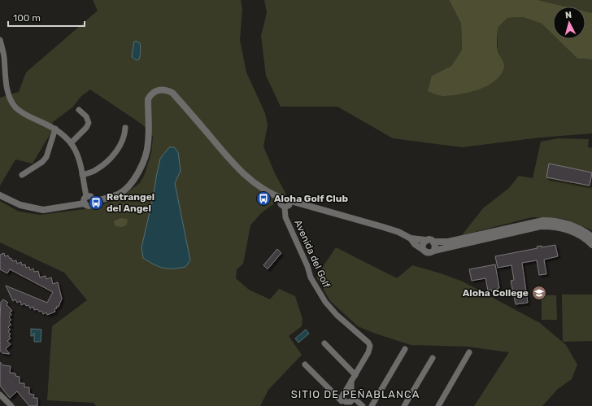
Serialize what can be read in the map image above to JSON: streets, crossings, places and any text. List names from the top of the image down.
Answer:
{
  "streets": {
    "street": ["Avenida del Golf"]
  },
  "districts": ["SITIO DE PEÑABLANCA"],
  "places": {
    "bus stop": ["Aloha Golf Club", "Retrangel del Angel"],
    "school or university": ["Aloha College"]
  },
  "scale_bar": "100 m",
  "north": "top"
}
